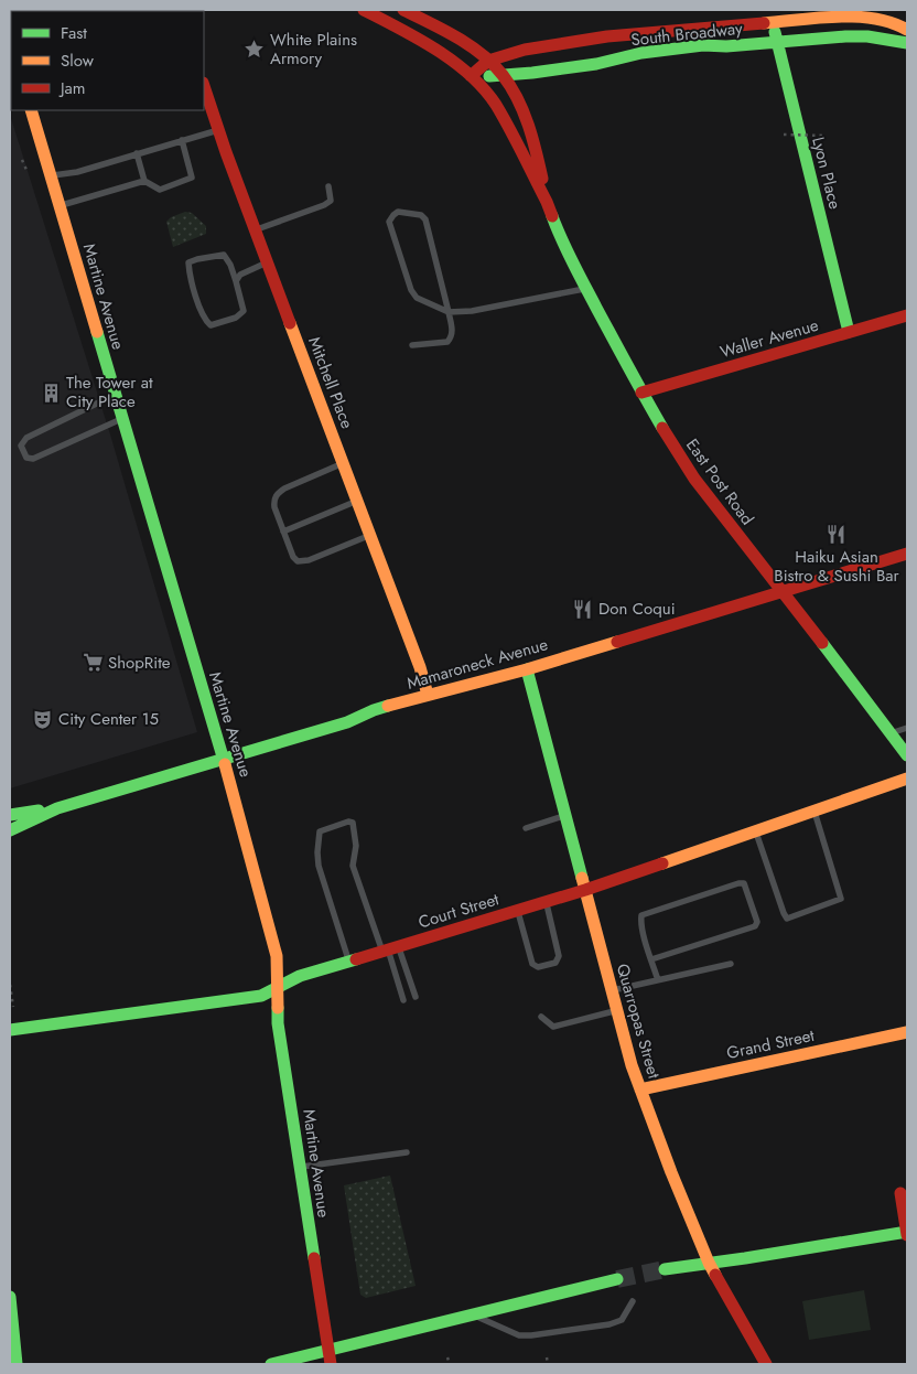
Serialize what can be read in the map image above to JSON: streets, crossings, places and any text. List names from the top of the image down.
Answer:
{
  "streets": {
    "main road": [
      "South Broadway",
      "Lyon Place",
      "Martine Avenue",
      "Waller Avenue",
      "Mitchell Place",
      "East Post Road",
      "Mamaroneck Avenue",
      "Court Street",
      "Quarropas Street",
      "Grand Street"
    ]
  },
  "crossings": [
    ["South Broadway", "Lyon Place"],
    ["South Broadway", "East Post Road"],
    ["Lyon Place", "Waller Avenue"],
    ["Martine Avenue", "Mamaroneck Avenue"],
    ["Martine Avenue", "Court Street"],
    ["Waller Avenue", "East Post Road"],
    ["Mitchell Place", "Mamaroneck Avenue"],
    ["East Post Road", "Mamaroneck Avenue"],
    ["Mamaroneck Avenue", "Quarropas Street"],
    ["Court Street", "Quarropas Street"],
    ["Quarropas Street", "Grand Street"]
  ],
  "places": {
    "place": ["White Plains Armory"],
    "building": ["The Tower at City Place"],
    "restaurant": ["Haiku Asian Bistro & Sushi Bar", "Don Coqui"],
    "supermarket": ["ShopRite"],
    "theatre": ["City Center 15"]
  },
  "legend": ["Fast", "Slow", "Jam"]
}
